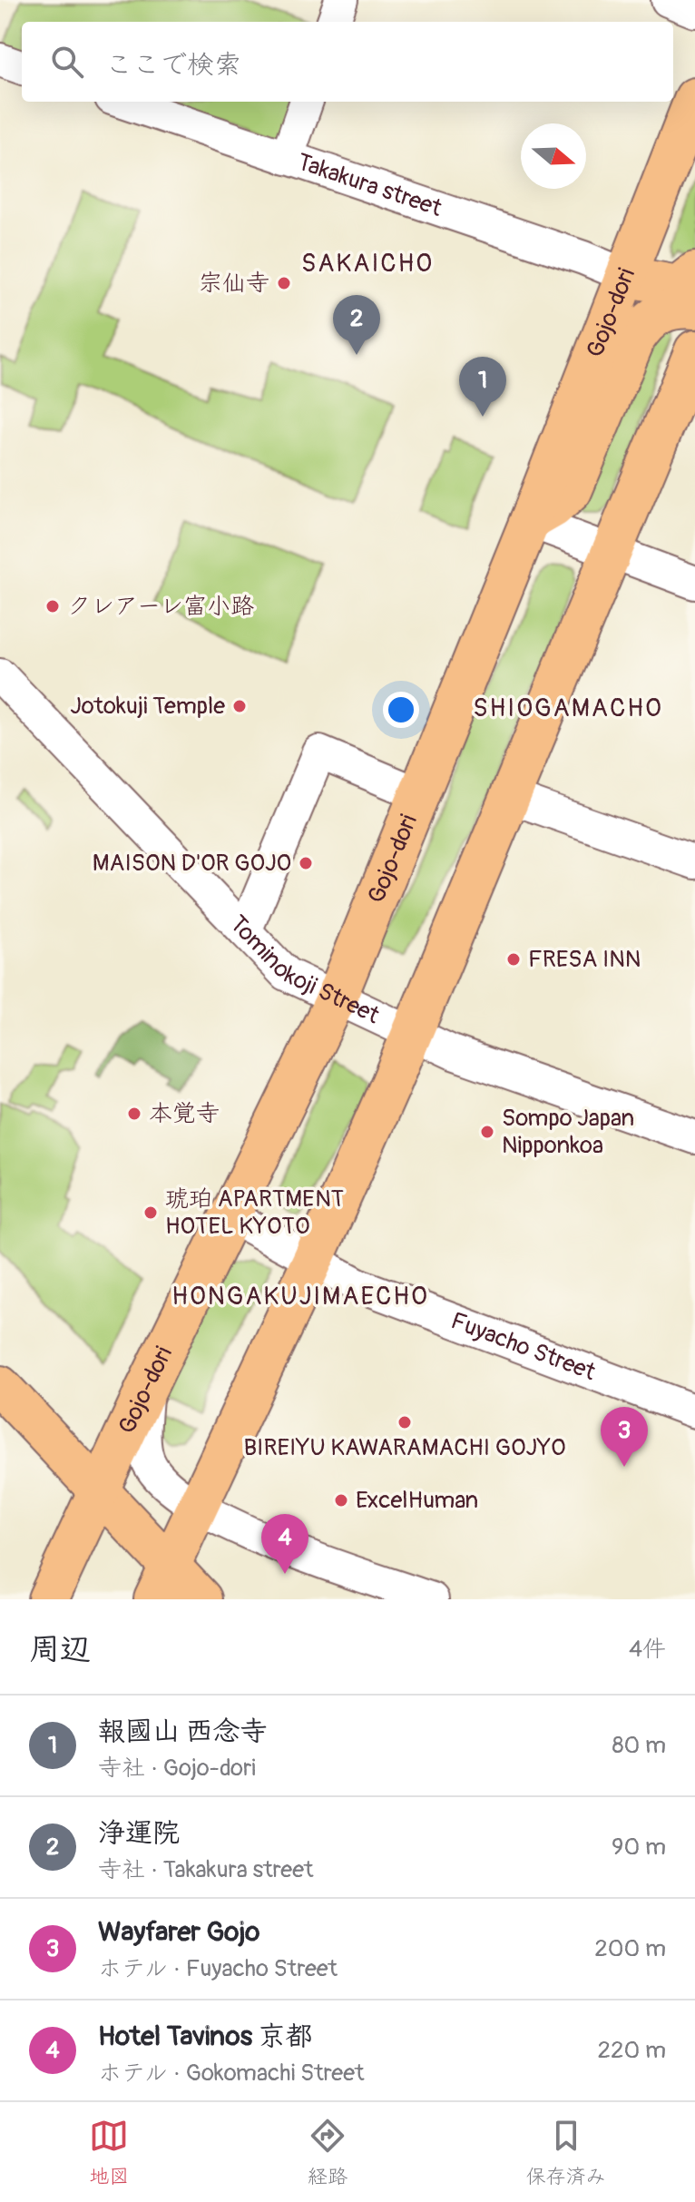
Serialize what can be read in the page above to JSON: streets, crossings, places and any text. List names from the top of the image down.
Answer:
{
  "streets": {
    "main road": ["Gojo-dori"],
    "street": ["Takakura street", "Tominokoji Street", "Fuyacho Street"]
  },
  "crossings": [
    ["Takakura street", "Gojo-dori"],
    ["Gojo-dori", "Tominokoji Street"]
  ],
  "districts": ["SAKAICHO", "SHIOGAMACHO", "HONGAKUJIMAECHO"],
  "places": [
    "宗仙寺",
    "クレアーレ富小路",
    "Jotokuji Temple",
    "MAISON D'OR GOJO",
    "FRESA INN",
    "本覚寺",
    "Sompo Japan Nipponkoa",
    "琥珀 APARTMENT HOTEL KYOTO",
    "BIREIYU KAWARAMACHI GOJYO",
    "ExcelHuman"
  ],
  "north": "right",
  "page": {
    "search": "ここで検索",
    "pins": [
      "2",
      "1",
      "3",
      "4"
    ],
    "heading": ["周辺", "4件"],
    "list": [
      {
        "mark": "1",
        "name": "報國山 西念寺",
        "note": "寺社 · Gojo-dori",
        "value": "80 m"
      },
      {
        "mark": "2",
        "name": "浄運院",
        "note": "寺社 · Takakura street",
        "value": "90 m"
      },
      {
        "mark": "3",
        "name": "Wayfarer Gojo",
        "note": "ホテル · Fuyacho Street",
        "value": "200 m"
      },
      {
        "mark": "4",
        "name": "Hotel Tavinos 京都",
        "note": "ホテル · Gokomachi Street",
        "value": "220 m"
      }
    ],
    "nav": ["地図", "経路", "保存済み"]
  }
}
